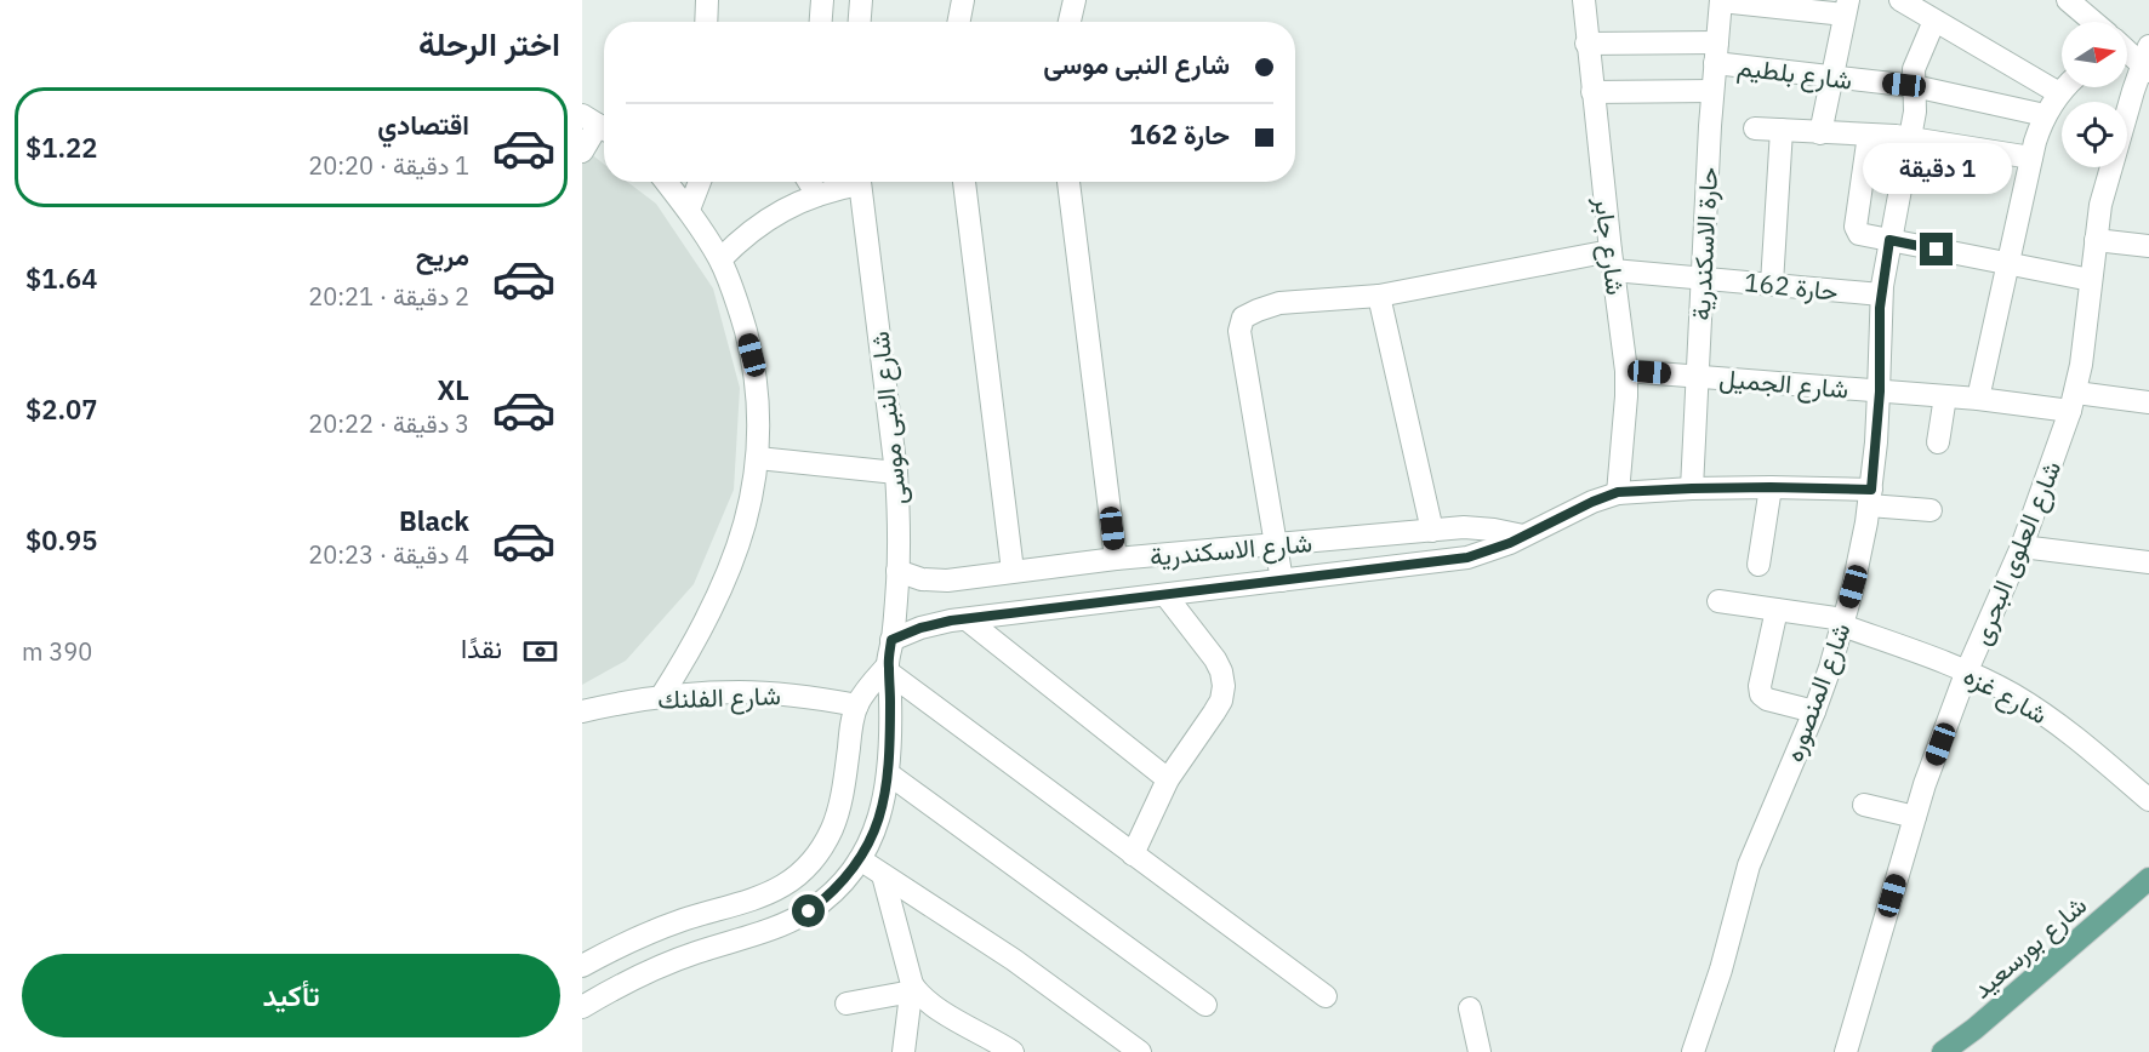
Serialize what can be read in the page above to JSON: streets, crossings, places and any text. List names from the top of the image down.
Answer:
{
  "streets": {
    "main road": ["شارع بورسعيد"],
    "street": [
      "شارع بلطيم",
      "حارة الاسكندرية",
      "شارع جابر",
      "حارة 162",
      "شارع الجميل",
      "شارع النبى موسى",
      "شارع الاسكندرية",
      "شارع العلوى البحرى",
      "شارع المنصوره",
      "شارع غزه",
      "شارع الفلنك"
    ]
  },
  "crossings": [
    ["شارع بلطيم", "حارة الاسكندرية"],
    ["شارع بلطيم", "شارع جابر"],
    ["شارع بلطيم", "شارع المنصوره"],
    ["حارة الاسكندرية", "حارة 162"],
    ["حارة الاسكندرية", "شارع الجميل"],
    ["حارة الاسكندرية", "شارع الاسكندرية"],
    ["شارع جابر", "حارة 162"],
    ["شارع جابر", "شارع الجميل"],
    ["شارع جابر", "شارع الاسكندرية"],
    ["حارة 162", "شارع الاسكندرية"],
    ["حارة 162", "شارع المنصوره"],
    ["شارع الجميل", "شارع العلوى البحرى"],
    ["شارع الجميل", "شارع المنصوره"],
    ["شارع النبى موسى", "شارع الاسكندرية"],
    ["شارع الاسكندرية", "شارع المنصوره"],
    ["شارع العلوى البحرى", "شارع غزه"],
    ["شارع المنصوره", "شارع غزه"]
  ],
  "north": "right",
  "page": {
    "heading": "اختر الرحلة",
    "banner": ["شارع النبى موسى", "حارة 162"],
    "list": [
      {
        "name": "اقتصادي",
        "note": "1 دقيقة · 20:20",
        "value": "$1.22"
      },
      {
        "name": "مريح",
        "note": "2 دقيقة · 20:21",
        "value": "$1.64"
      },
      {
        "name": "XL",
        "note": "3 دقيقة · 20:22",
        "value": "$2.07"
      },
      {
        "name": "Black",
        "note": "4 دقيقة · 20:23",
        "value": "$0.95"
      }
    ],
    "bubble": "1 دقيقة",
    "pay": ["نقدًا", "390 m"],
    "buttons": "تأكيد"
  }
}
